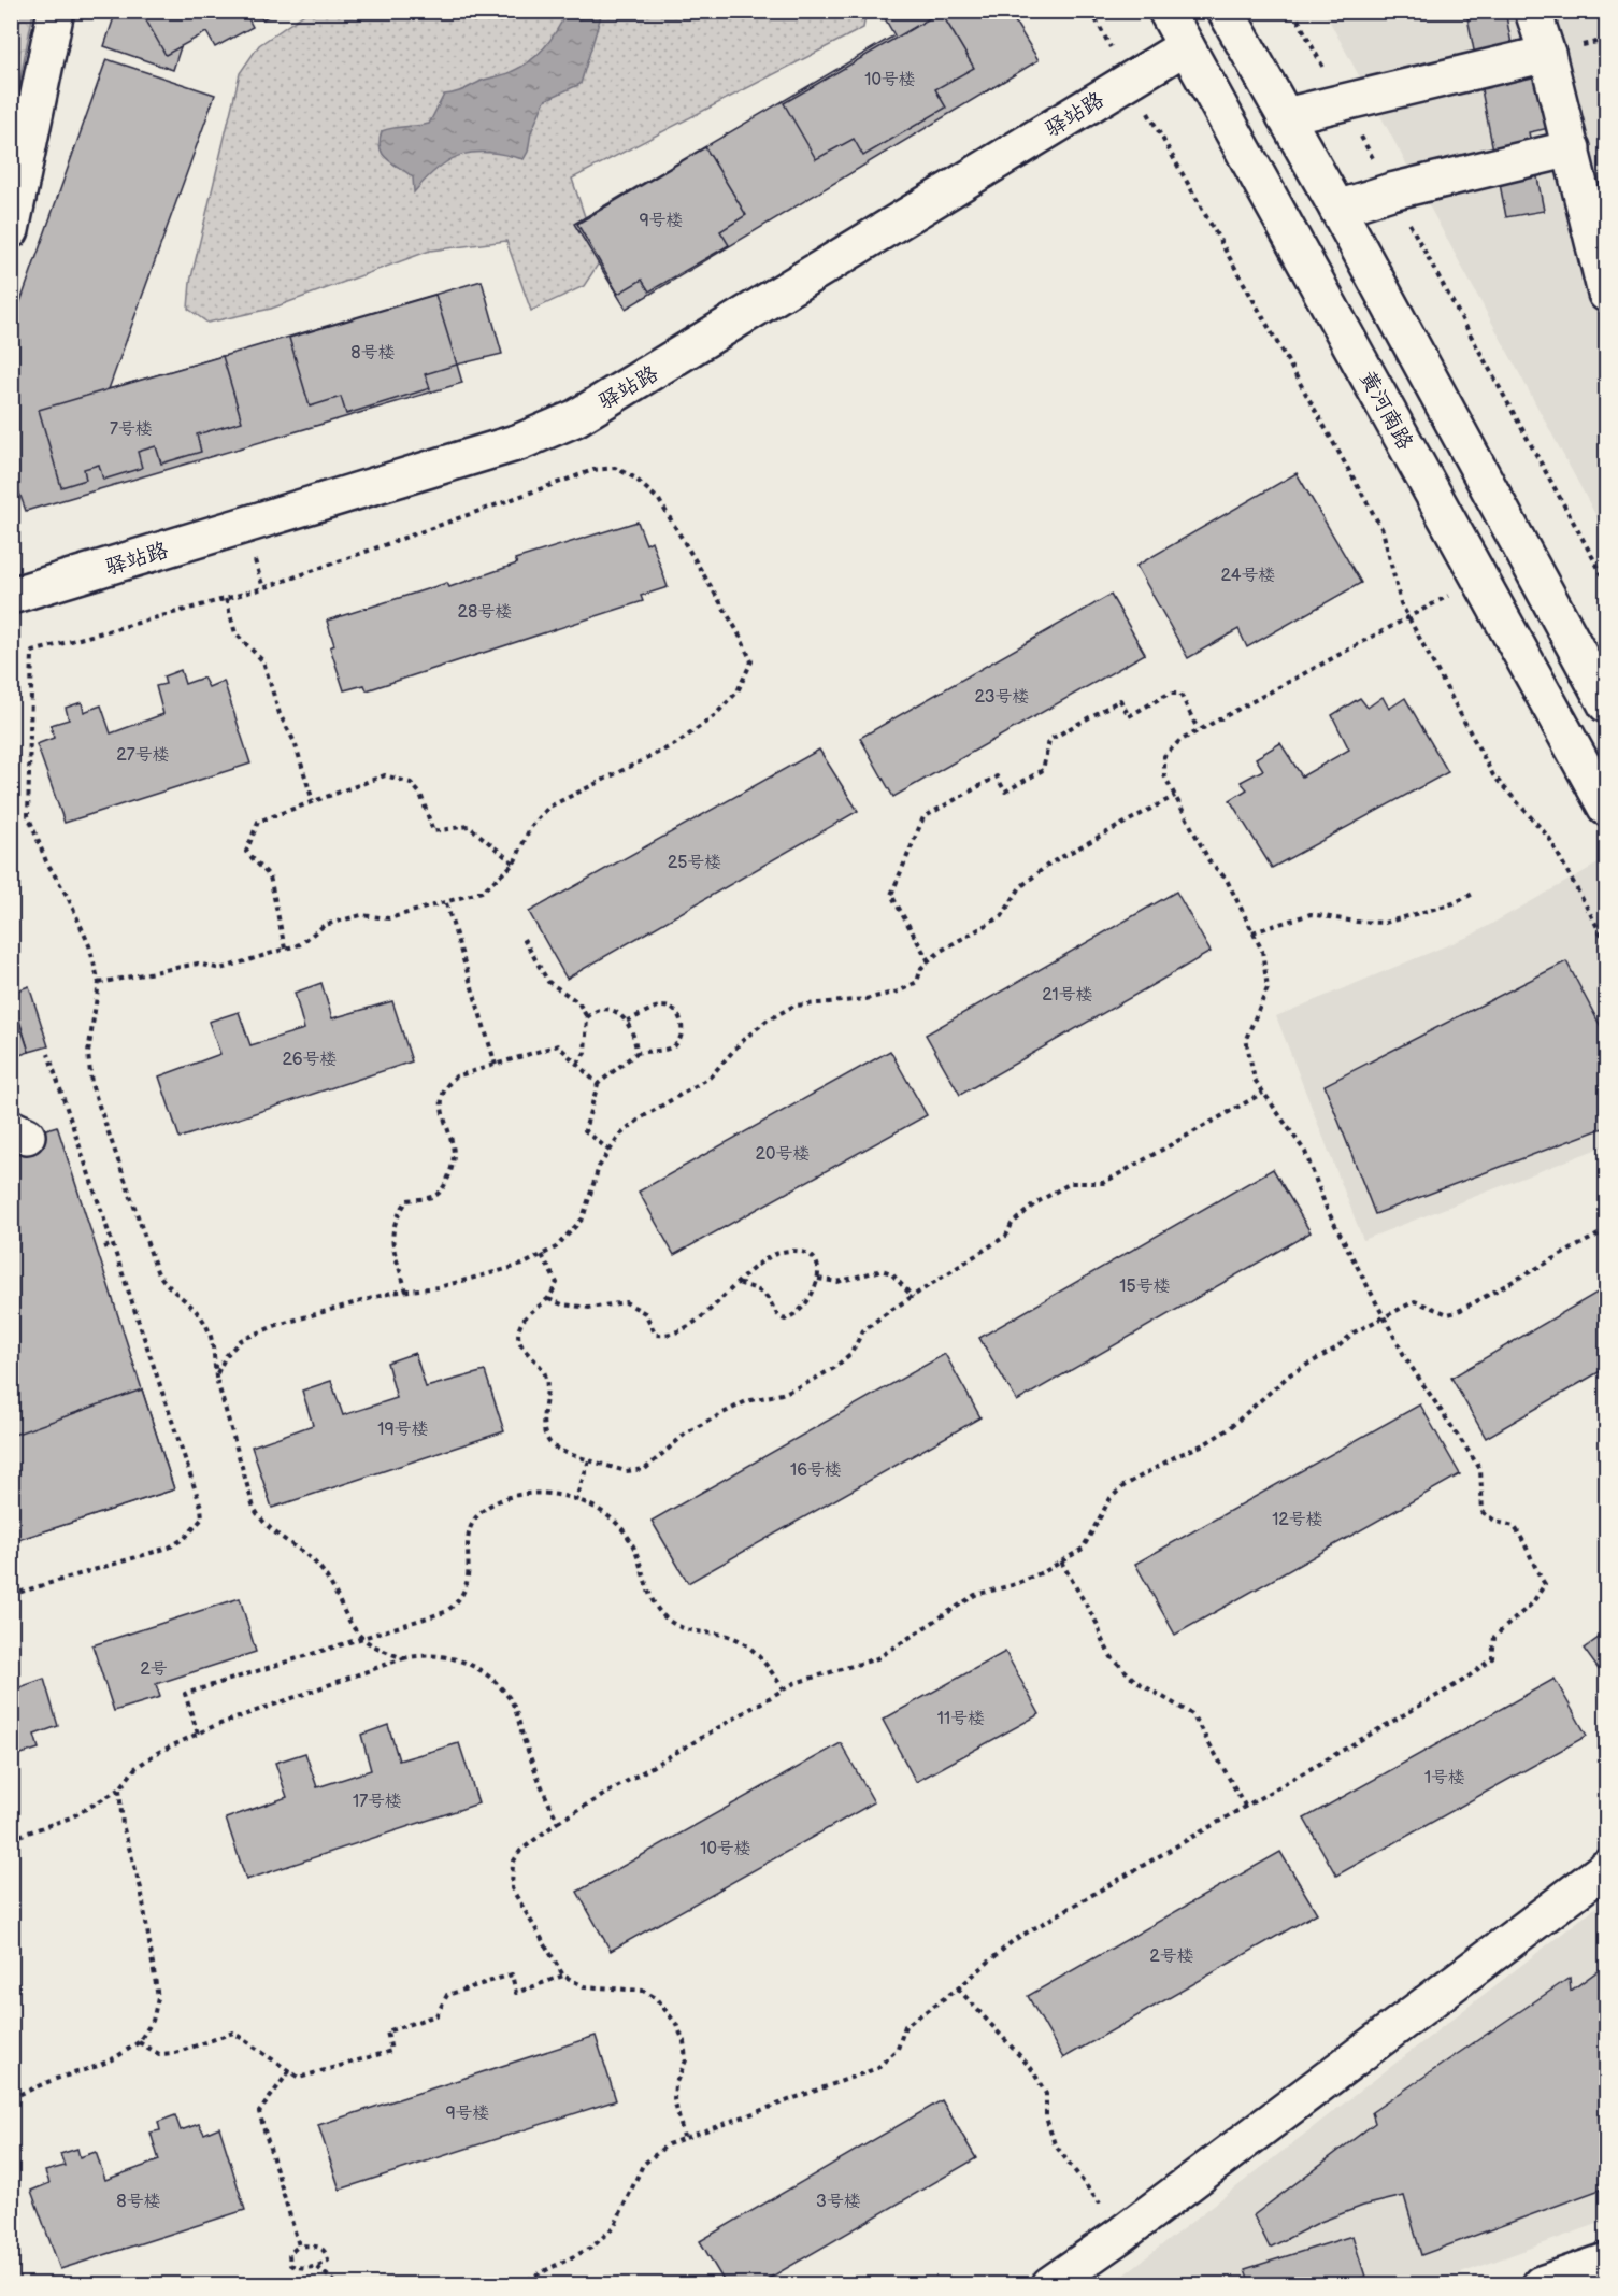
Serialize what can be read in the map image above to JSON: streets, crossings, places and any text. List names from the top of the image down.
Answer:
{
  "streets": {
    "street": ["驿站路", "黄河南路"]
  },
  "crossings": [
    ["驿站路", "黄河南路"]
  ],
  "house_numbers": [
    "10号楼",
    "9号楼",
    "8号楼",
    "7号楼",
    "24号楼",
    "28号楼",
    "23号楼",
    "27号楼",
    "25号楼",
    "21号楼",
    "26号楼",
    "20号楼",
    "15号楼",
    "19号楼",
    "16号楼",
    "12号楼",
    "2号",
    "11号楼",
    "1号楼",
    "17号楼",
    "10号楼",
    "2号楼",
    "9号楼",
    "8号楼",
    "3号楼"
  ]
}
